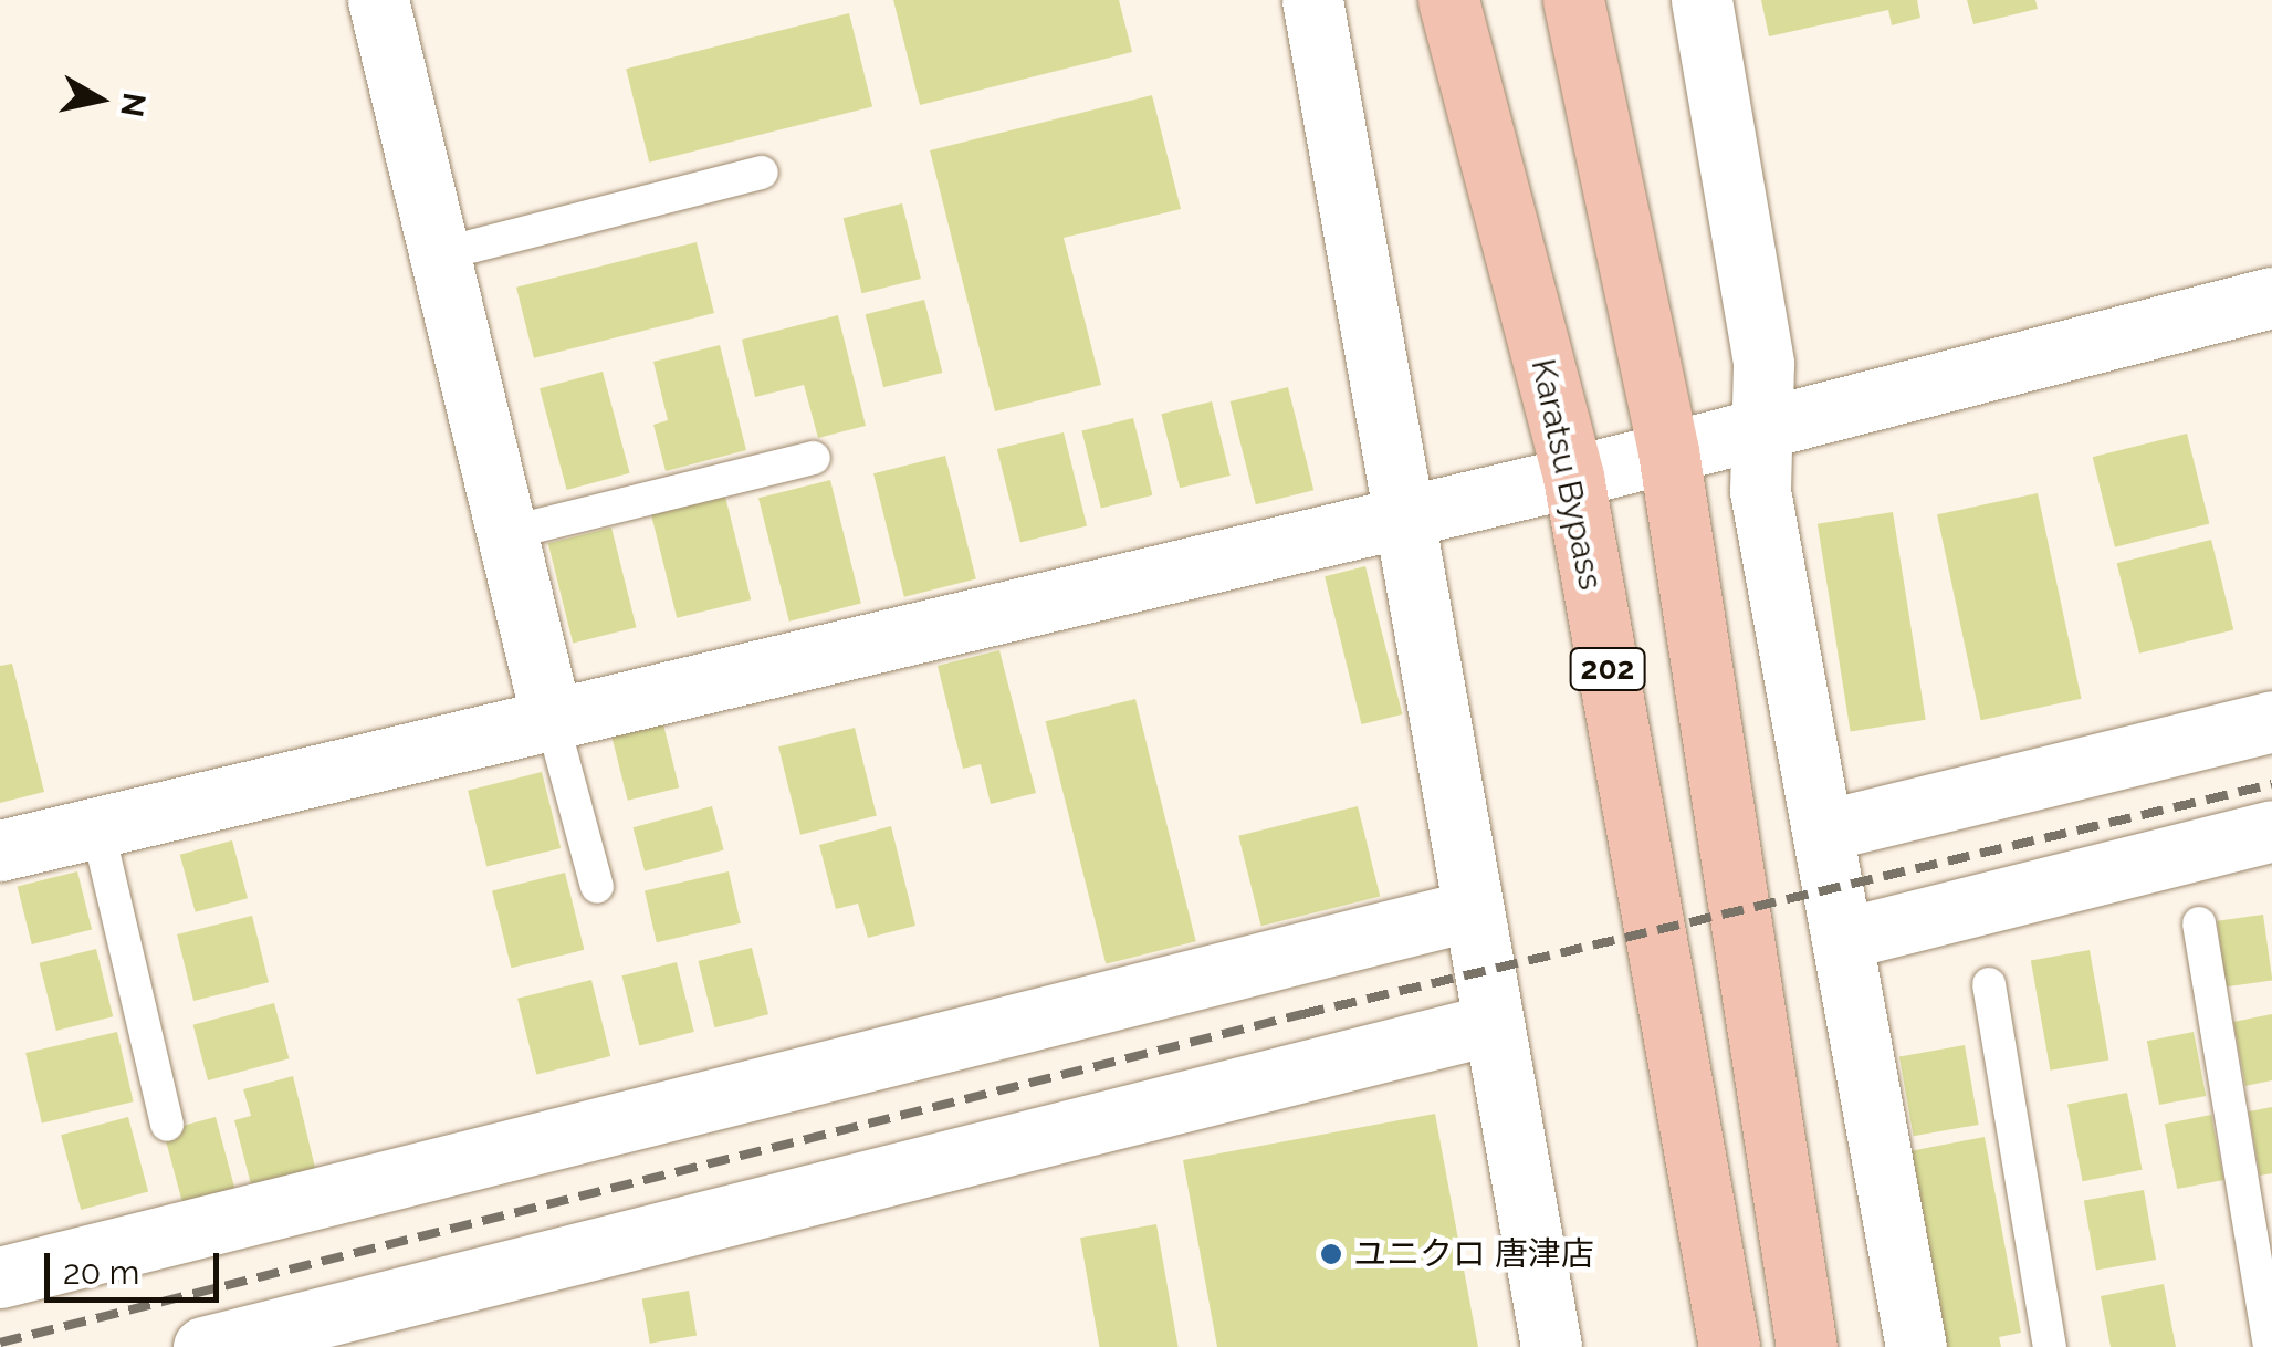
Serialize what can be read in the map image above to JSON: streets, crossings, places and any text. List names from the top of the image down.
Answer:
{
  "streets": {
    "highway": ["Karatsu Bypass", "202"]
  },
  "places": ["ユニクロ 唐津店"],
  "scale_bar": "20 m",
  "north": "right"
}
